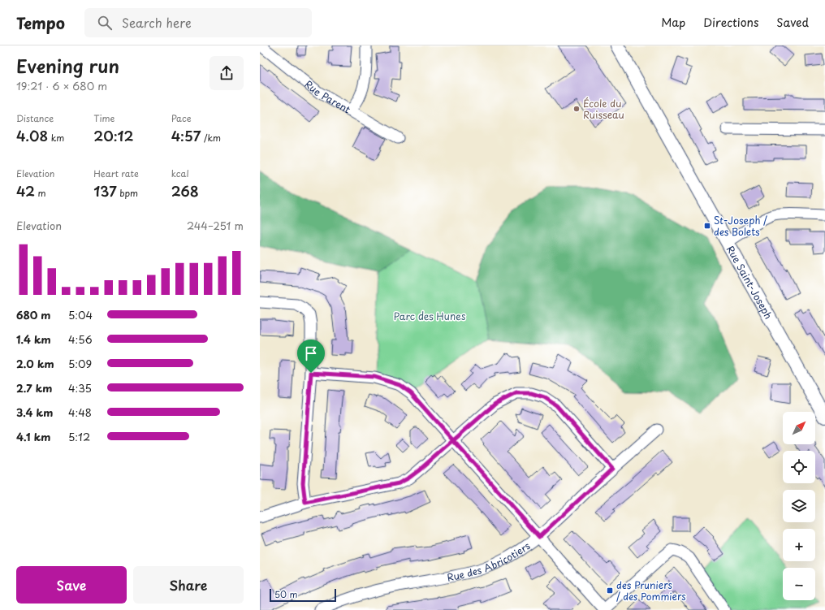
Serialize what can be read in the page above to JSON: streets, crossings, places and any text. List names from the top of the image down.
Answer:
{
  "streets": {
    "street": ["Rue Parent", "Rue Saint-Joseph", "Rue des Abricotiers"]
  },
  "parks": ["Parc des Hunes"],
  "places": {
    "other": ["École du Ruisseau"],
    "transit": ["St-Joseph / des Bolets", "des Pruniers / des Pommiers"]
  },
  "scale_bar": "50 m",
  "north": "top right",
  "page": {
    "header": "Tempo",
    "search": "Search here",
    "nav": ["Map", "Directions", "Saved"],
    "heading": ["Evening run", "19:21 · 6 × 680 m"],
    "stats": [
      ["Distance", "4.08 km"],
      ["Time", "20:12"],
      ["Pace", "4:57 /km"],
      ["Elevation", "42 m"],
      ["Heart rate", "137 bpm"],
      ["kcal", "268"]
    ],
    "chart": ["Elevation", "244–251 m"],
    "list": [
      {
        "name": "680 m",
        "note": "5:04"
      },
      {
        "name": "1.4 km",
        "note": "4:56"
      },
      {
        "name": "2.0 km",
        "note": "5:09"
      },
      {
        "name": "2.7 km",
        "note": "4:35"
      },
      {
        "name": "3.4 km",
        "note": "4:48"
      },
      {
        "name": "4.1 km",
        "note": "5:12"
      }
    ],
    "map_buttons": ["+", "−"],
    "buttons": ["Save", "Share"],
    "scale": "50 m"
  }
}
